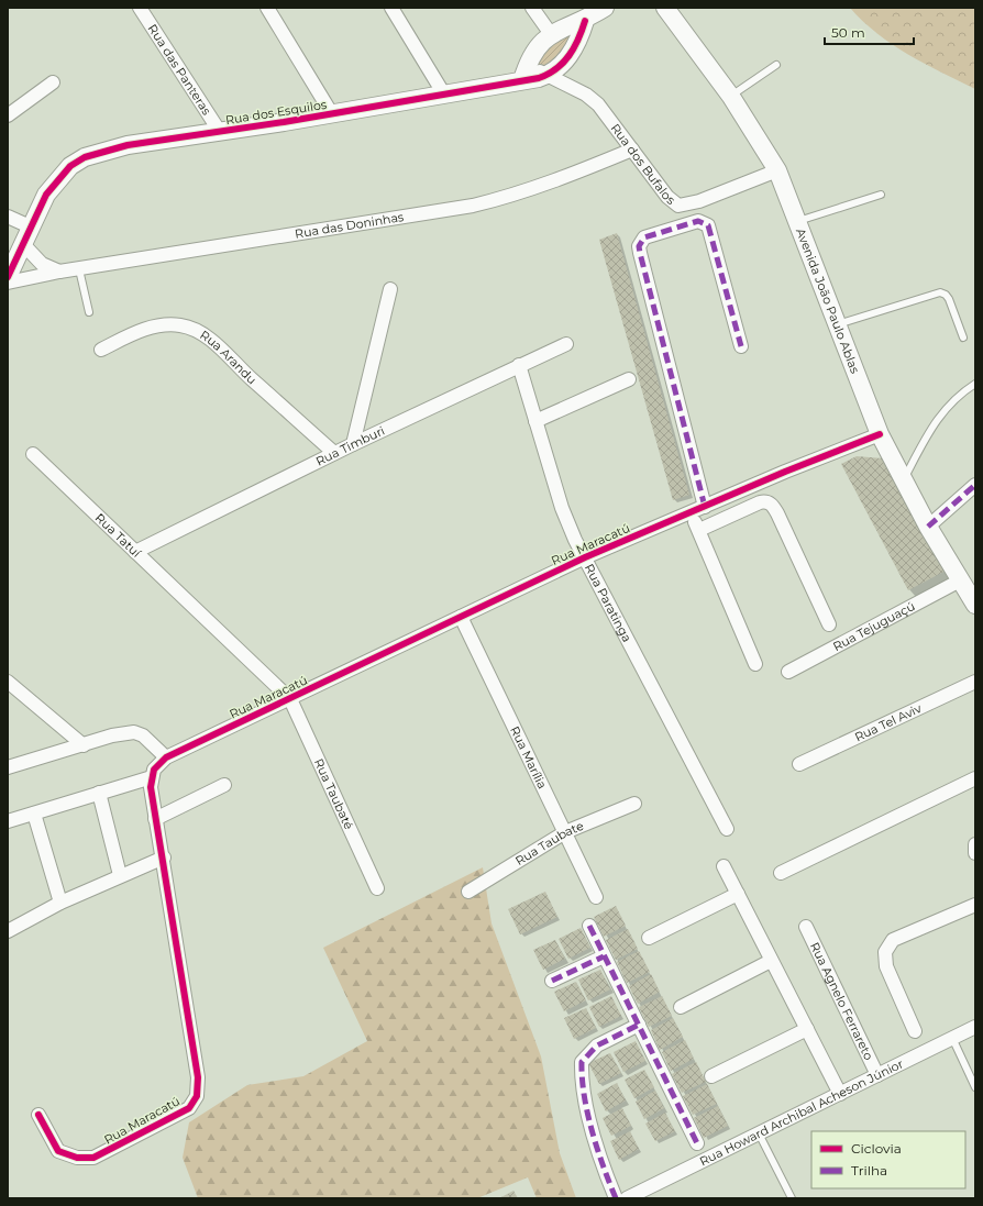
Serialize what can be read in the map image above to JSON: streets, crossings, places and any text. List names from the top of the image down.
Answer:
{
  "streets": {
    "street": [
      "Rua das Panteras",
      "Rua dos Esquilos",
      "Rua dos Bufalos",
      "Rua das Doninhas",
      "Avenida João Paulo Ablas",
      "Rua Arandu",
      "Rua Timburi",
      "Rua Tatuí",
      "Rua Maracatú",
      "Rua Paratinga",
      "Rua Tejuguaçú",
      "Rua Tel Aviv",
      "Rua Marília",
      "Rua Taubaté",
      "Rua Taubate",
      "Rua Agnelo Ferrareto",
      "Rua Howard Archibal Acheson Júnior"
    ]
  },
  "crossings": [
    ["Rua das Panteras", "Rua dos Esquilos"],
    ["Rua dos Esquilos", "Rua dos Bufalos"],
    ["Rua dos Bufalos", "Rua das Doninhas"],
    ["Rua dos Bufalos", "Avenida João Paulo Ablas"],
    ["Avenida João Paulo Ablas", "Rua Maracatú"],
    ["Avenida João Paulo Ablas", "Rua Tejuguaçú"],
    ["Rua Arandu", "Rua Timburi"],
    ["Rua Timburi", "Rua Tatuí"],
    ["Rua Timburi", "Rua Paratinga"],
    ["Rua Tatuí", "Rua Maracatú"],
    ["Rua Tatuí", "Rua Taubaté"],
    ["Rua Maracatú", "Rua Paratinga"],
    ["Rua Maracatú", "Rua Marília"],
    ["Rua Maracatú", "Rua Taubaté"],
    ["Rua Marília", "Rua Taubate"],
    ["Rua Agnelo Ferrareto", "Rua Howard Archibal Acheson Júnior"]
  ],
  "legend": ["Ciclovia", "Trilha"],
  "scale_bar": "50 m"
}
